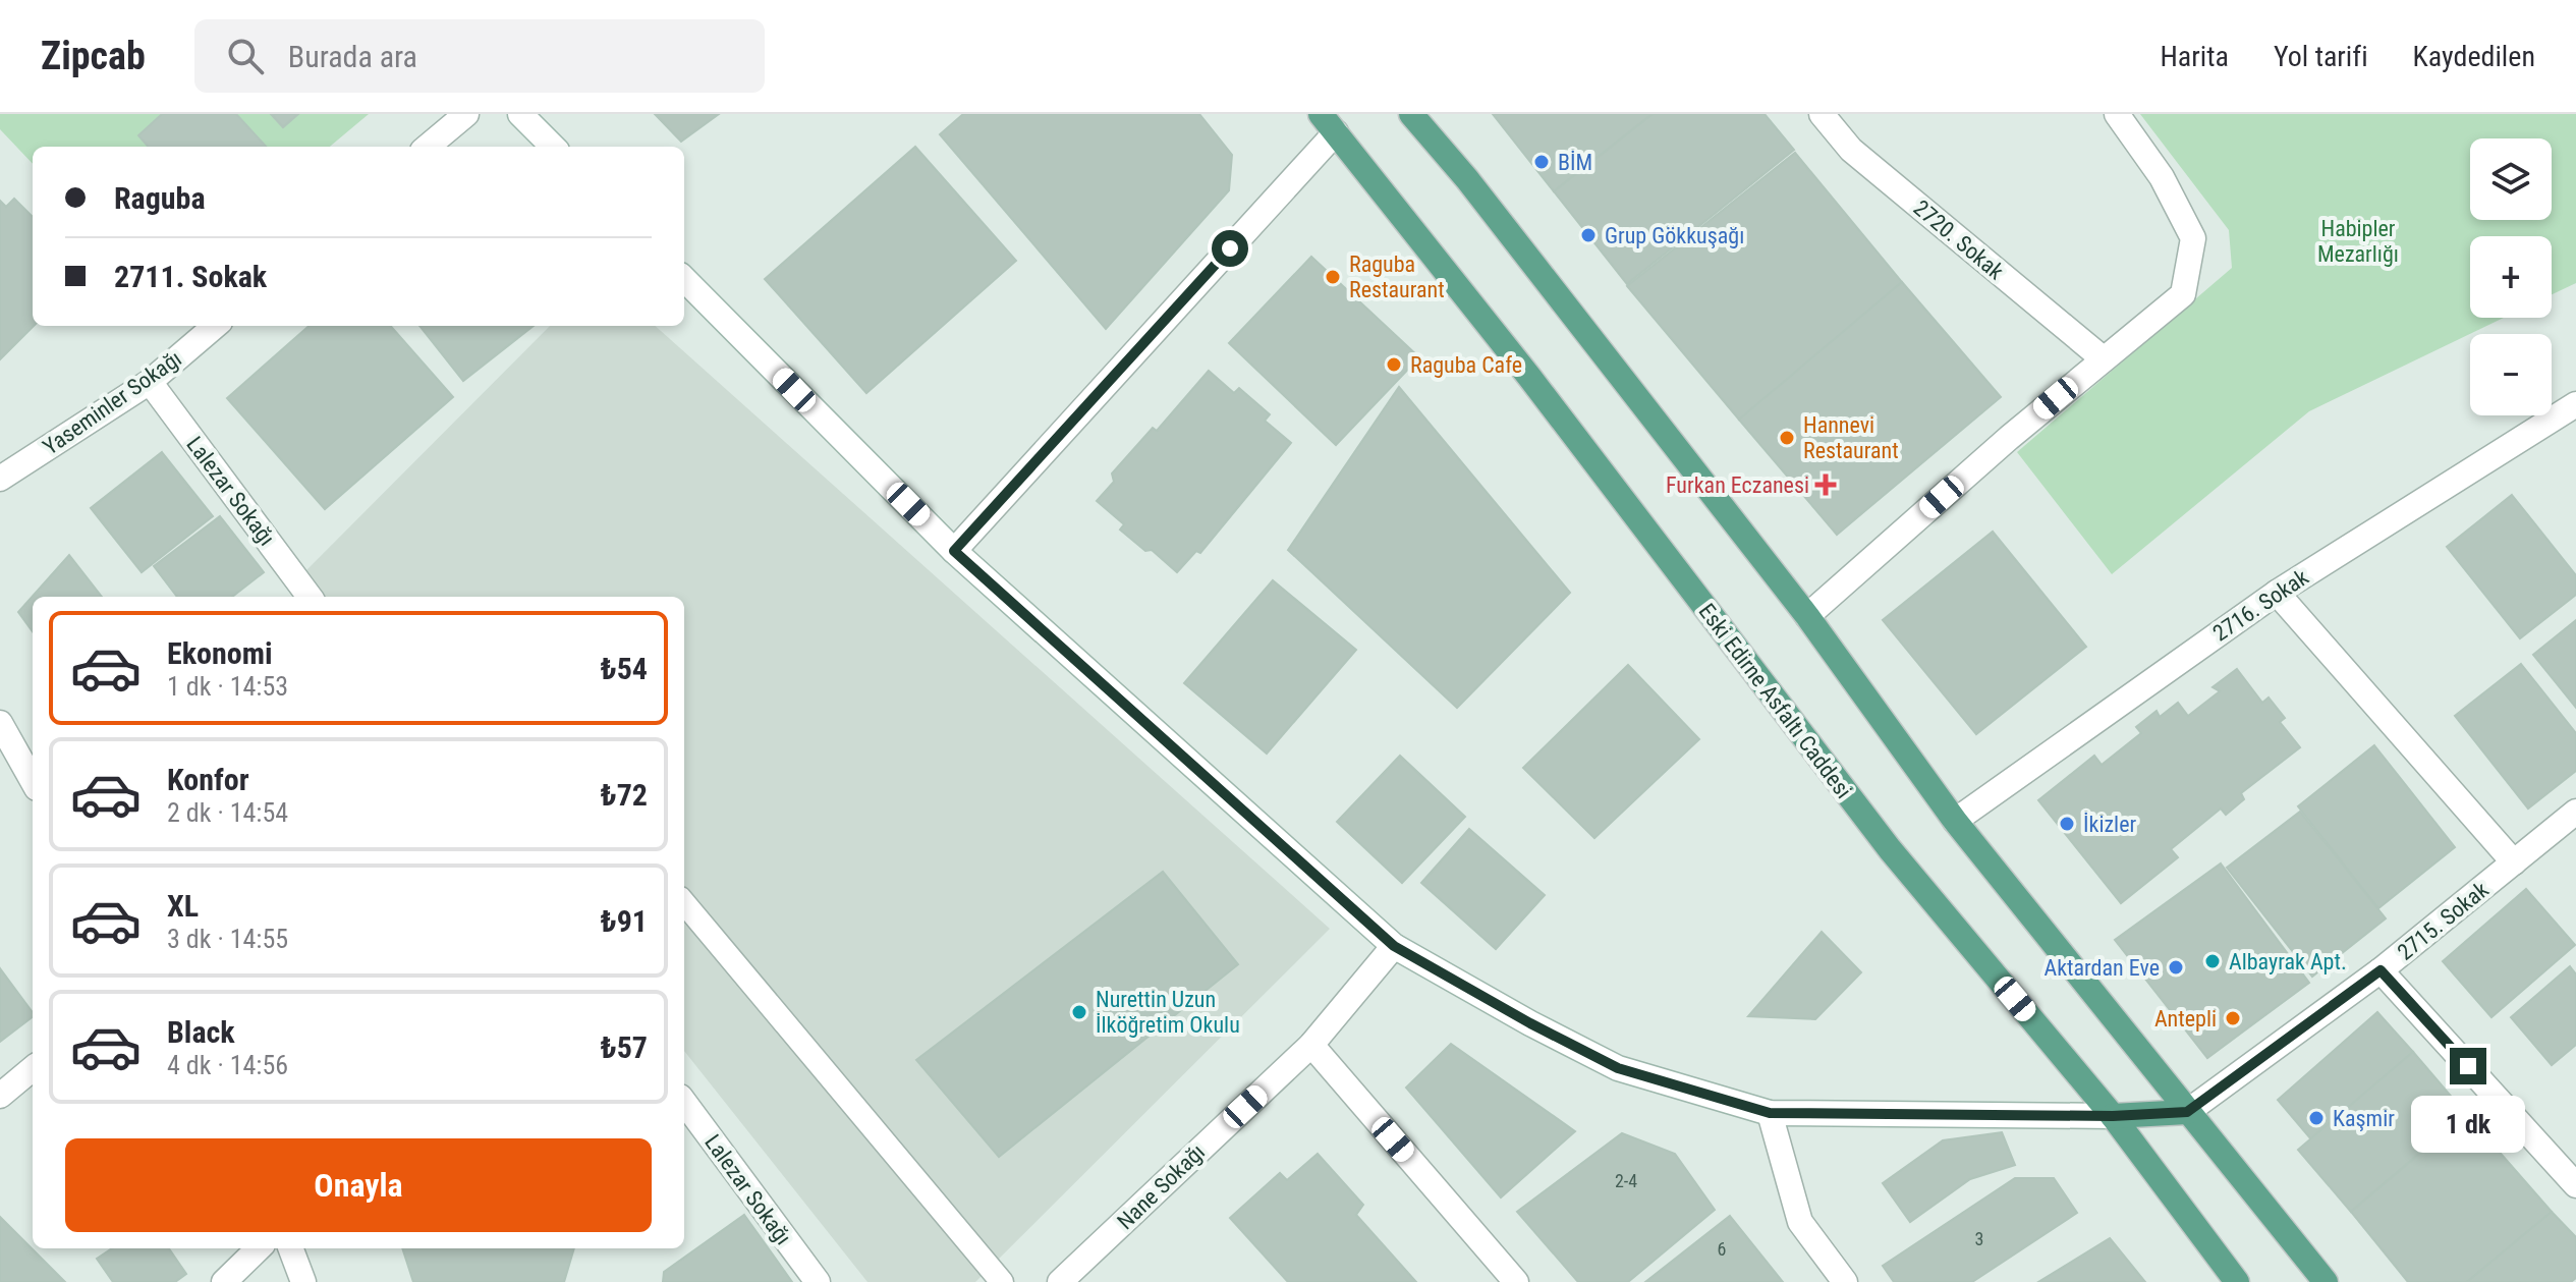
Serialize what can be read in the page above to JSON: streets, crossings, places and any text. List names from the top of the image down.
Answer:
{
  "streets": {
    "main road": ["Eski Edirne Asfaltı Caddesi"],
    "street": [
      "2720. Sokak",
      "Yaseminler Sokağı",
      "Lalezar Sokağı",
      "2716. Sokak",
      "2715. Sokak",
      "Nane Sokağı"
    ]
  },
  "crossings": [
    ["Yaseminler Sokağı", "Lalezar Sokağı"]
  ],
  "parks": ["Habipler Mezarlığı"],
  "places": {
    "other": [
      "BİM",
      "Grup Gökkuşağı",
      "Raguba Restaurant",
      "Raguba Cafe",
      "Hannevi Restaurant",
      "İkizler",
      "Albayrak Apt.",
      "Aktardan Eve",
      "Nurettin Uzun İlköğretim Okulu",
      "Antepli",
      "Kaşmir"
    ],
    "health": ["Furkan Eczanesi"]
  },
  "house_numbers": ["2-4", "3", "6"],
  "page": {
    "header": "Zipcab",
    "search": "Burada ara",
    "nav": ["Harita", "Yol tarifi", "Kaydedilen"],
    "map_buttons": ["+", "−"],
    "banner": ["Raguba", "2711. Sokak"],
    "list": [
      {
        "name": "Ekonomi",
        "note": "1 dk · 14:53",
        "value": "₺54"
      },
      {
        "name": "Konfor",
        "note": "2 dk · 14:54",
        "value": "₺72"
      },
      {
        "name": "XL",
        "note": "3 dk · 14:55",
        "value": "₺91"
      },
      {
        "name": "Black",
        "note": "4 dk · 14:56",
        "value": "₺57"
      }
    ],
    "bubble": "1 dk",
    "buttons": "Onayla"
  }
}
